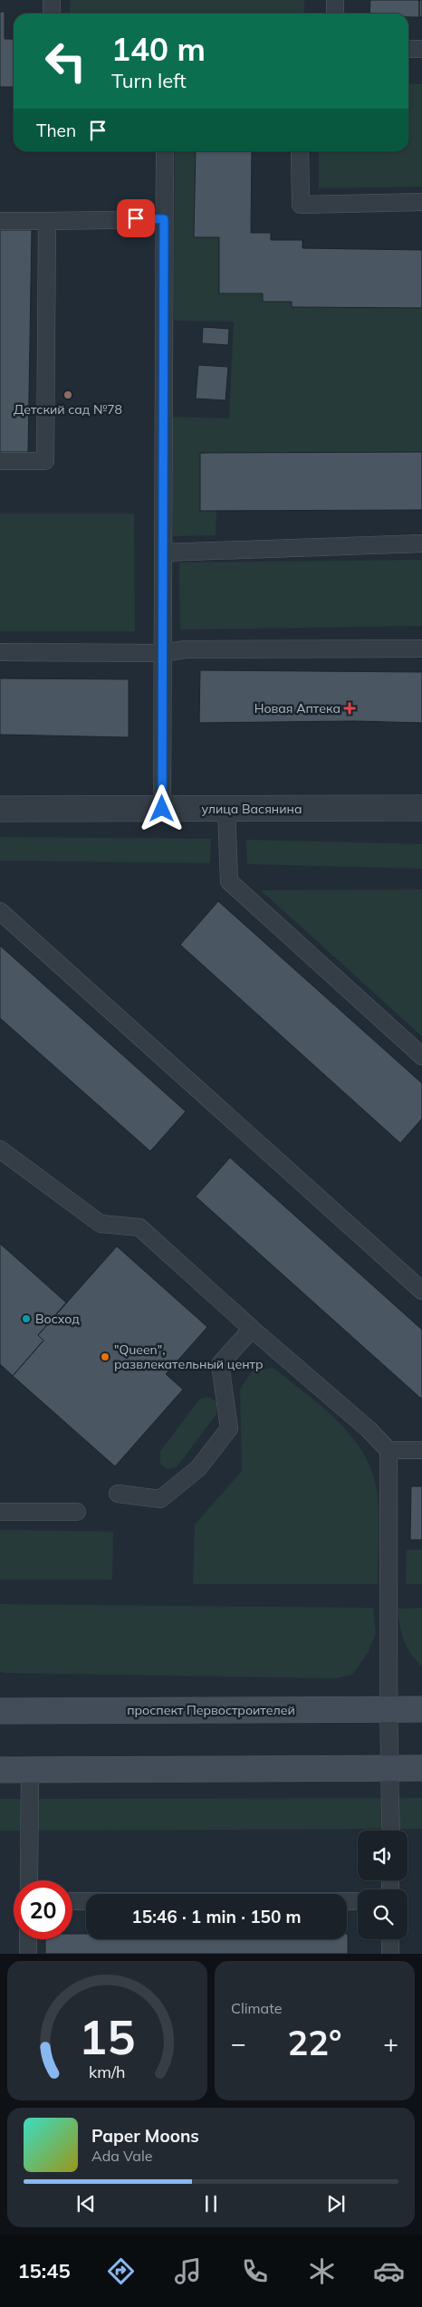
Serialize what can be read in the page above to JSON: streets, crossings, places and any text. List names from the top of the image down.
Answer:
{
  "streets": {
    "main road": ["проспект Первостроителей"],
    "street": ["улица Васянина"]
  },
  "places": {
    "other": ["Детский сад №78", "Восход", "\"Queen\", развлекательный центр"],
    "health": ["Новая Аптека"]
  },
  "page": {
    "turn": ["140 m", "Turn left"],
    "then": "Then",
    "limit": "20",
    "trip": "15:46 · 1 min · 150 m",
    "tile": "Climate",
    "heat": ["−", "22°", "+"],
    "song": ["Paper Moons", "Ada Vale"],
    "tabs": "15:45",
    "gauge": ["15", "km/h"]
  }
}
